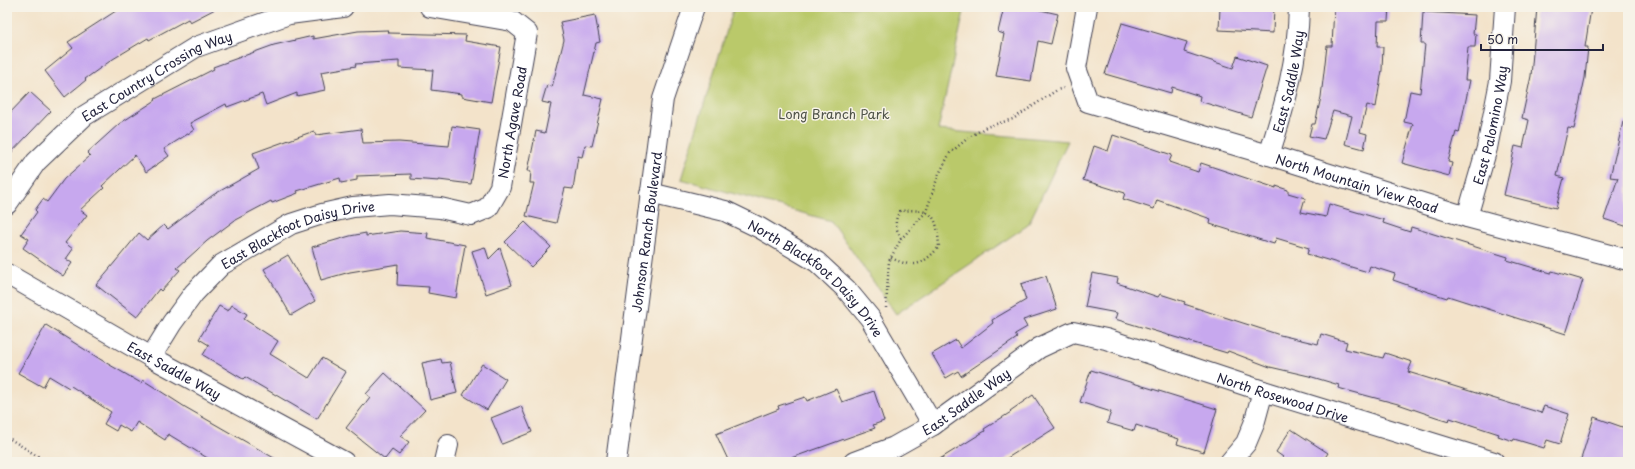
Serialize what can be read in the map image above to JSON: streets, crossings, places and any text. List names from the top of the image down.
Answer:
{
  "streets": {
    "street": [
      "East Country Crossing Way",
      "East Saddle Way",
      "North Agave Road",
      "East Palomino Way",
      "North Mountain View Road",
      "Johnson Ranch Boulevard",
      "East Blackfoot Daisy Drive",
      "North Blackfoot Daisy Drive",
      "North Rosewood Drive"
    ]
  },
  "crossings": [
    ["East Saddle Way", "North Mountain View Road"],
    ["East Saddle Way", "East Blackfoot Daisy Drive"],
    ["East Saddle Way", "North Blackfoot Daisy Drive"],
    ["East Saddle Way", "North Rosewood Drive"],
    ["North Agave Road", "East Blackfoot Daisy Drive"],
    ["East Palomino Way", "North Mountain View Road"],
    ["Johnson Ranch Boulevard", "North Blackfoot Daisy Drive"]
  ],
  "parks": ["Long Branch Park"],
  "scale_bar": "50 m"
}
